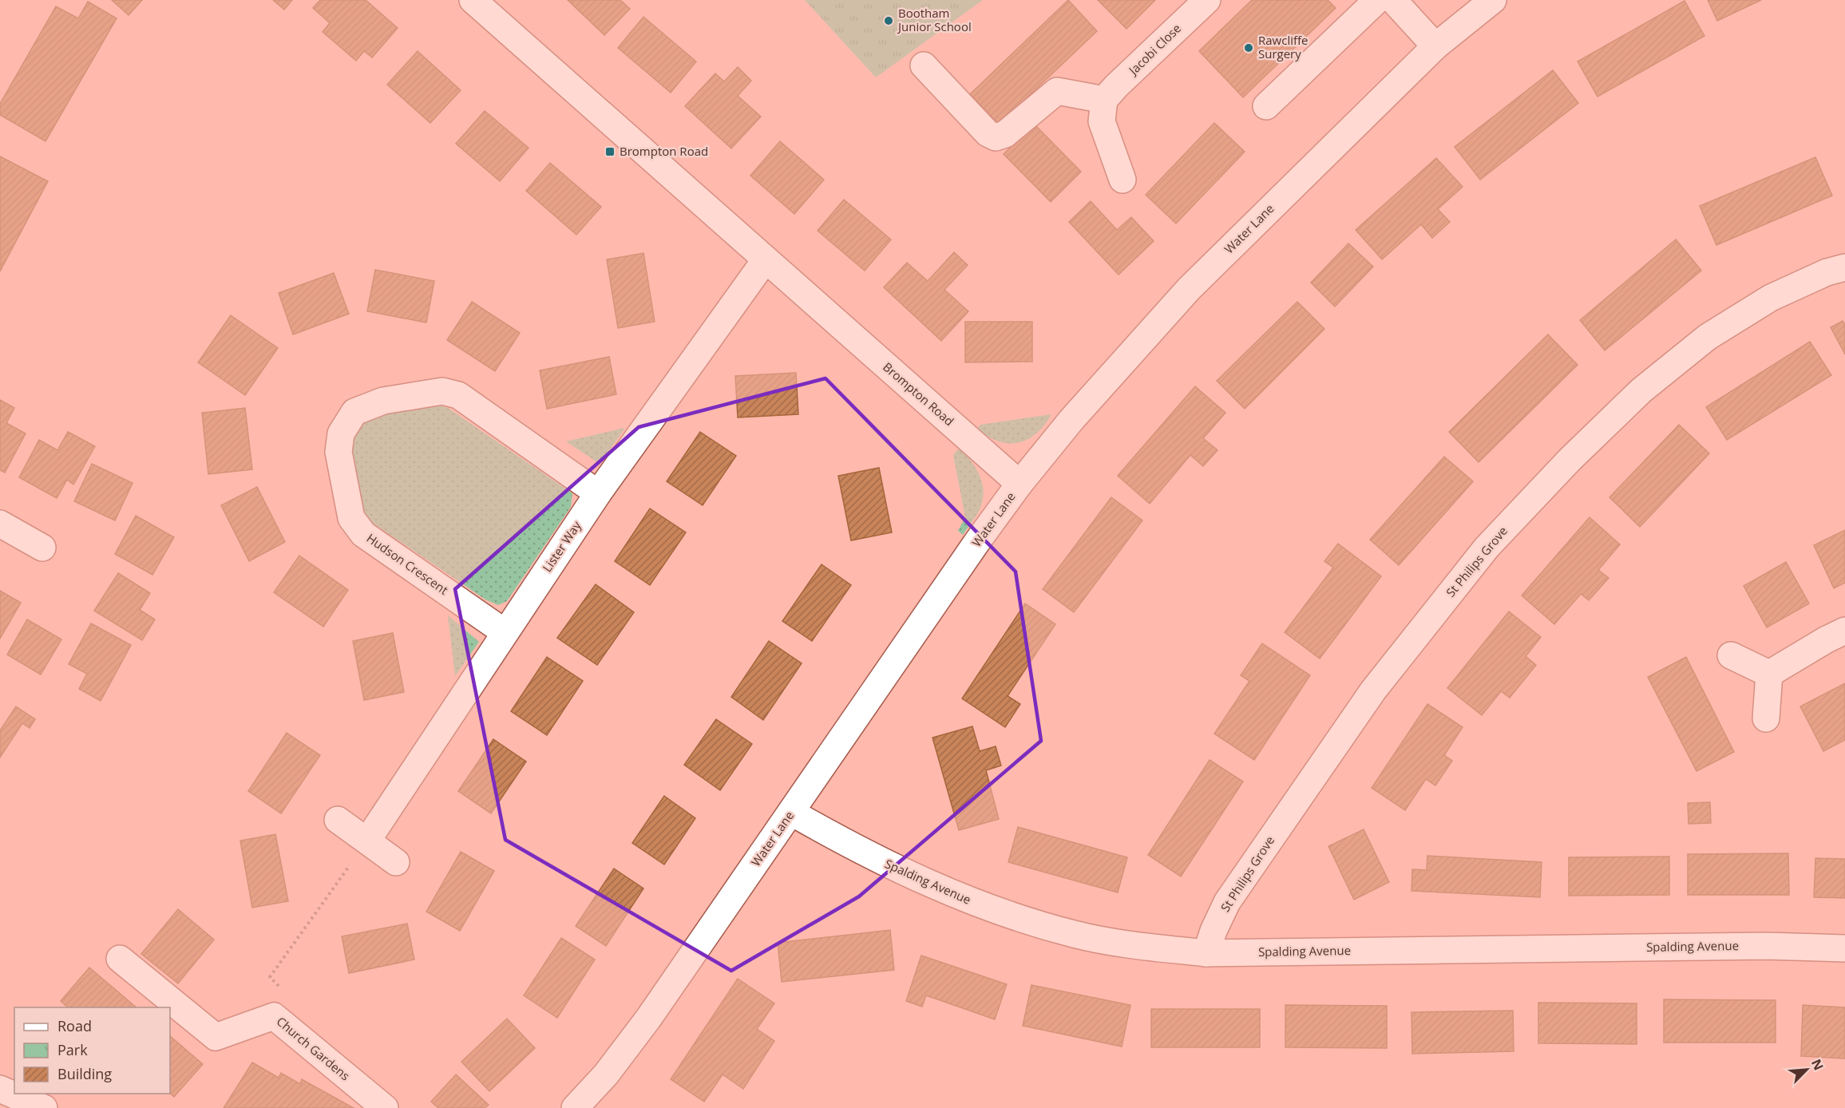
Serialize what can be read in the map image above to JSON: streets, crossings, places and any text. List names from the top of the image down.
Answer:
{
  "streets": {
    "street": [
      "Jacobi Close",
      "Water Lane",
      "Brompton Road",
      "Lister Way",
      "St Philips Grove",
      "Hudson Crescent",
      "Spalding Avenue",
      "Church Gardens"
    ]
  },
  "crossings": [
    ["Water Lane", "Brompton Road"],
    ["Water Lane", "Spalding Avenue"],
    ["Brompton Road", "Lister Way"],
    ["Lister Way", "Hudson Crescent"],
    ["St Philips Grove", "Spalding Avenue"]
  ],
  "places": {
    "other": ["Bootham Junior School", "Rawcliffe Surgery"],
    "transit": ["Brompton Road"]
  },
  "legend": ["Road", "Park", "Building"],
  "north": "top right"
}
